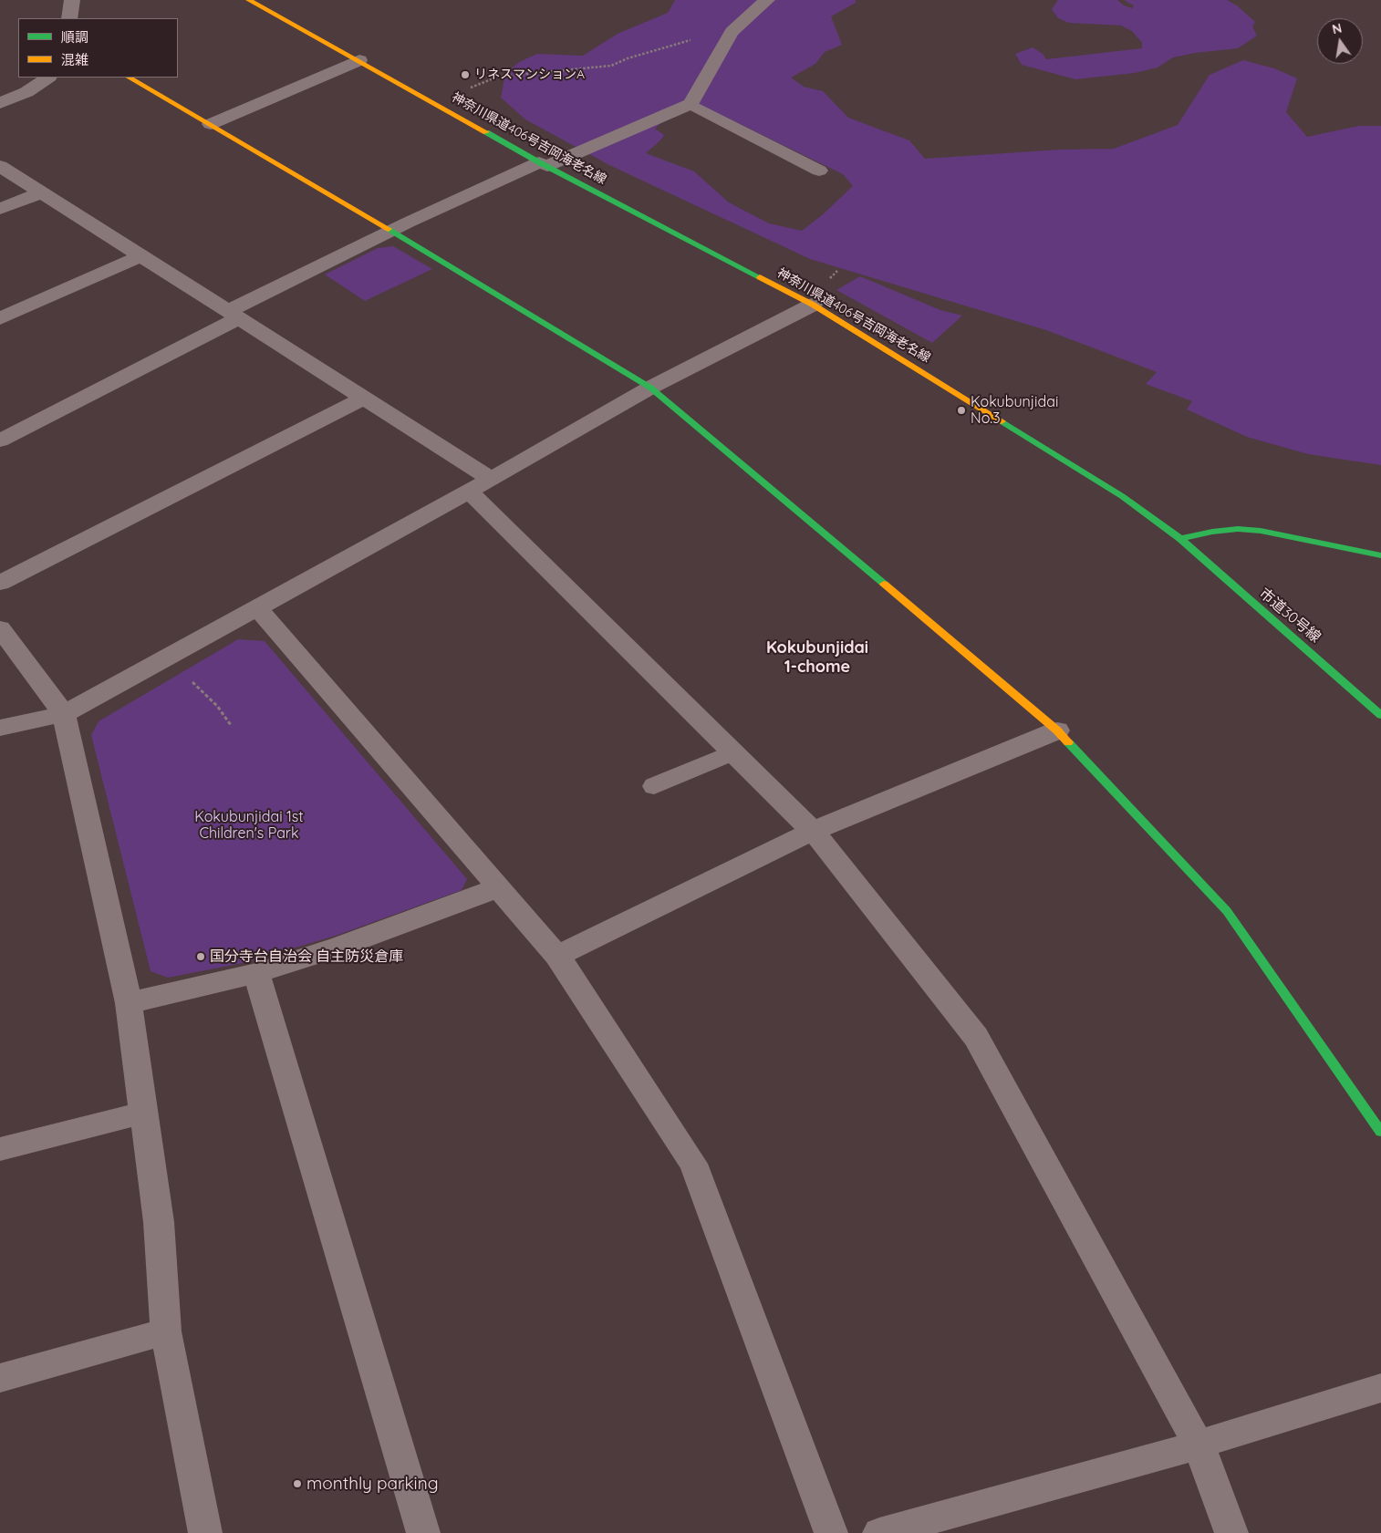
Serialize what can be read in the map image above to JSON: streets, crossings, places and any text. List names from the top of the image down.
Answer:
{
  "streets": {
    "street": ["神奈川県道406号吉岡海老名線", "市道30号線"]
  },
  "crossings": [
    ["神奈川県道406号吉岡海老名線", "市道30号線"]
  ],
  "districts": ["Kokubunjidai 1-chome"],
  "parks": ["Kokubunjidai 1st Children's Park"],
  "places": [
    "リネスマンションA",
    "Kokubunjidai No.3",
    "国分寺台自治会 自主防災倉庫",
    "monthly parking"
  ],
  "legend": ["順調", "混雑"],
  "north": "top"
}
